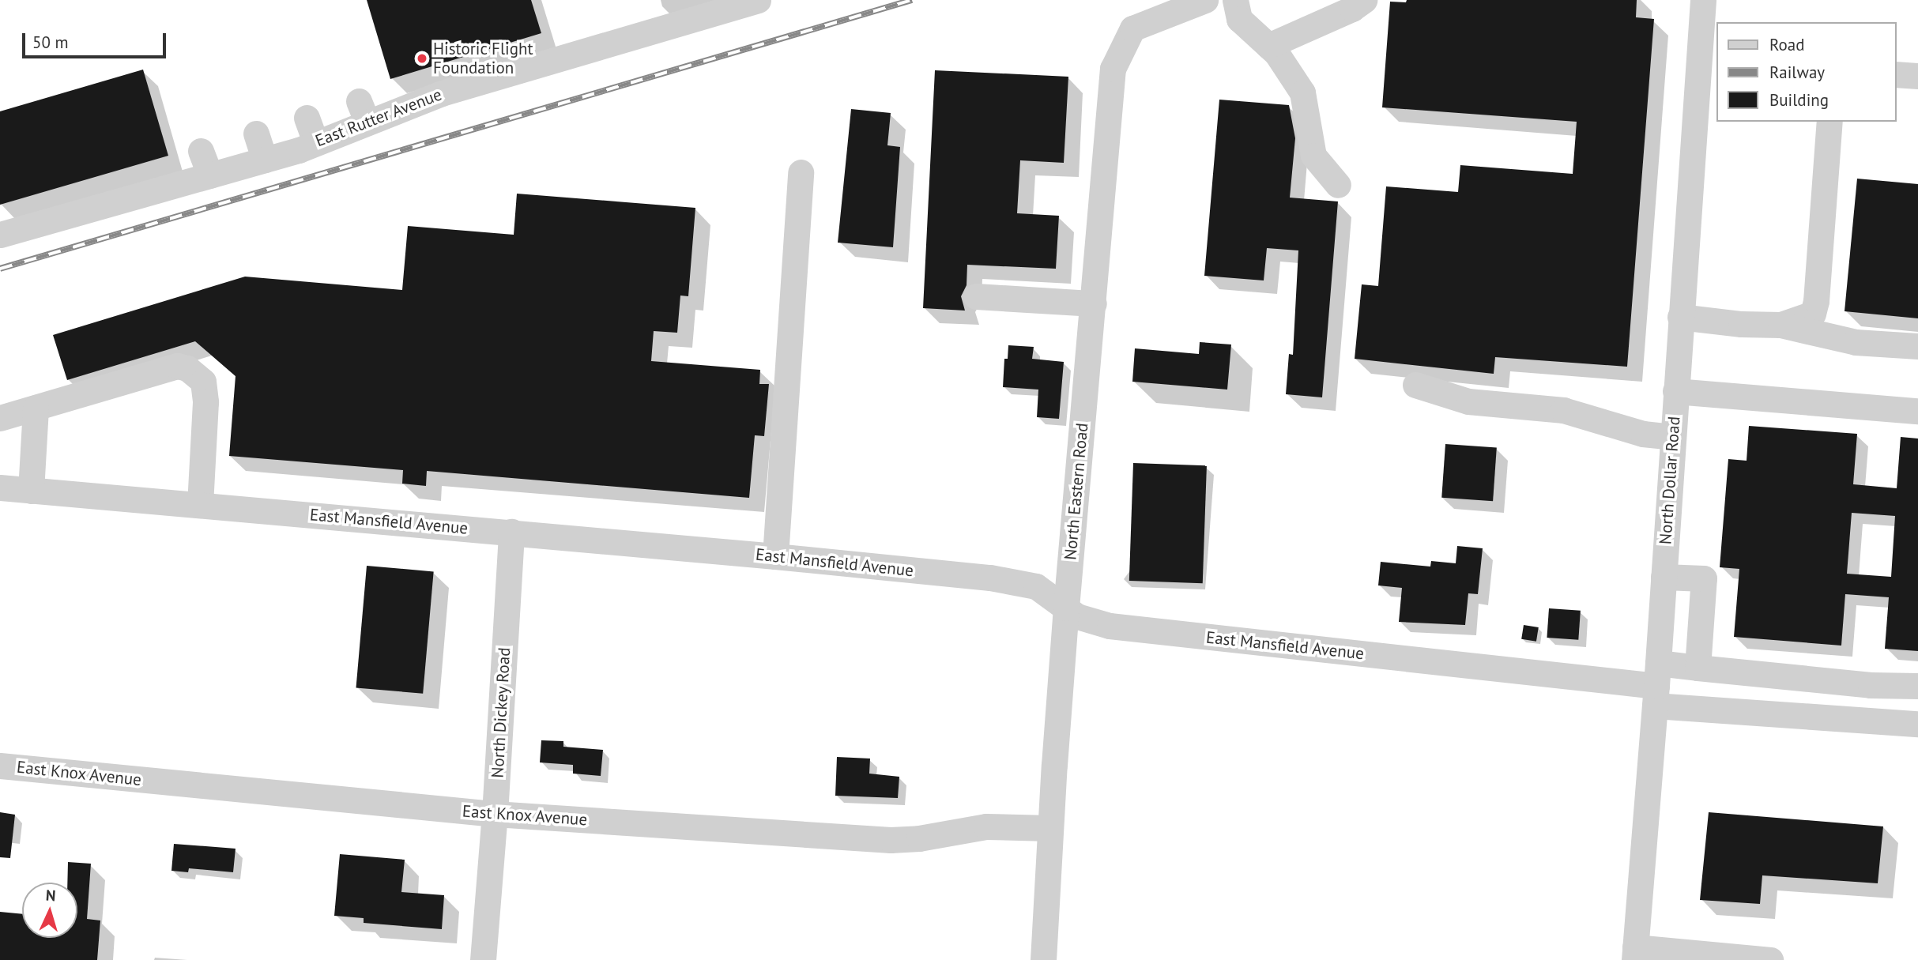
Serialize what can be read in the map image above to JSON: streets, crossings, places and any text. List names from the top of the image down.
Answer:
{
  "streets": {
    "street": [
      "East Rutter Avenue",
      "North Dollar Road",
      "North Eastern Road",
      "East Mansfield Avenue",
      "North Dickey Road",
      "East Knox Avenue"
    ]
  },
  "crossings": [
    ["North Dollar Road", "East Mansfield Avenue"],
    ["North Eastern Road", "East Mansfield Avenue"],
    ["North Eastern Road", "East Knox Avenue"],
    ["East Mansfield Avenue", "North Dickey Road"],
    ["North Dickey Road", "East Knox Avenue"]
  ],
  "places": ["Historic Flight Foundation"],
  "legend": ["Road", "Railway", "Building"],
  "scale_bar": "50 m",
  "north": "top"
}
